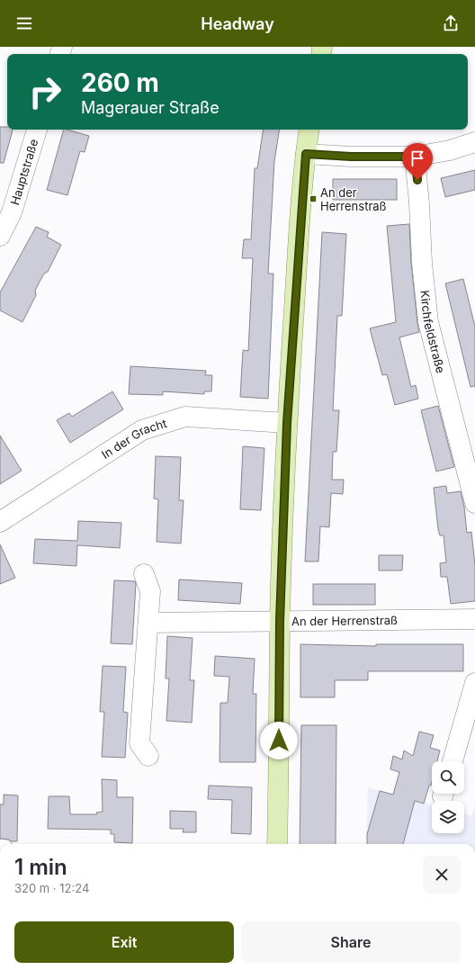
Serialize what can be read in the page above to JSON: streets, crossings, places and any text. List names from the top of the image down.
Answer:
{
  "streets": {
    "street": [
      "Hauptstraße",
      "Kirchfeldstraße",
      "In der Gracht",
      "An der Herrenstraß"
    ]
  },
  "places": {
    "transit": ["An der Herrenstraß"]
  },
  "page": {
    "header": "Headway",
    "turn": ["260 m", "Magerauer Straße"],
    "heading": ["1 min", "320 m · 12:24"],
    "buttons": ["Exit", "Share"]
  }
}
